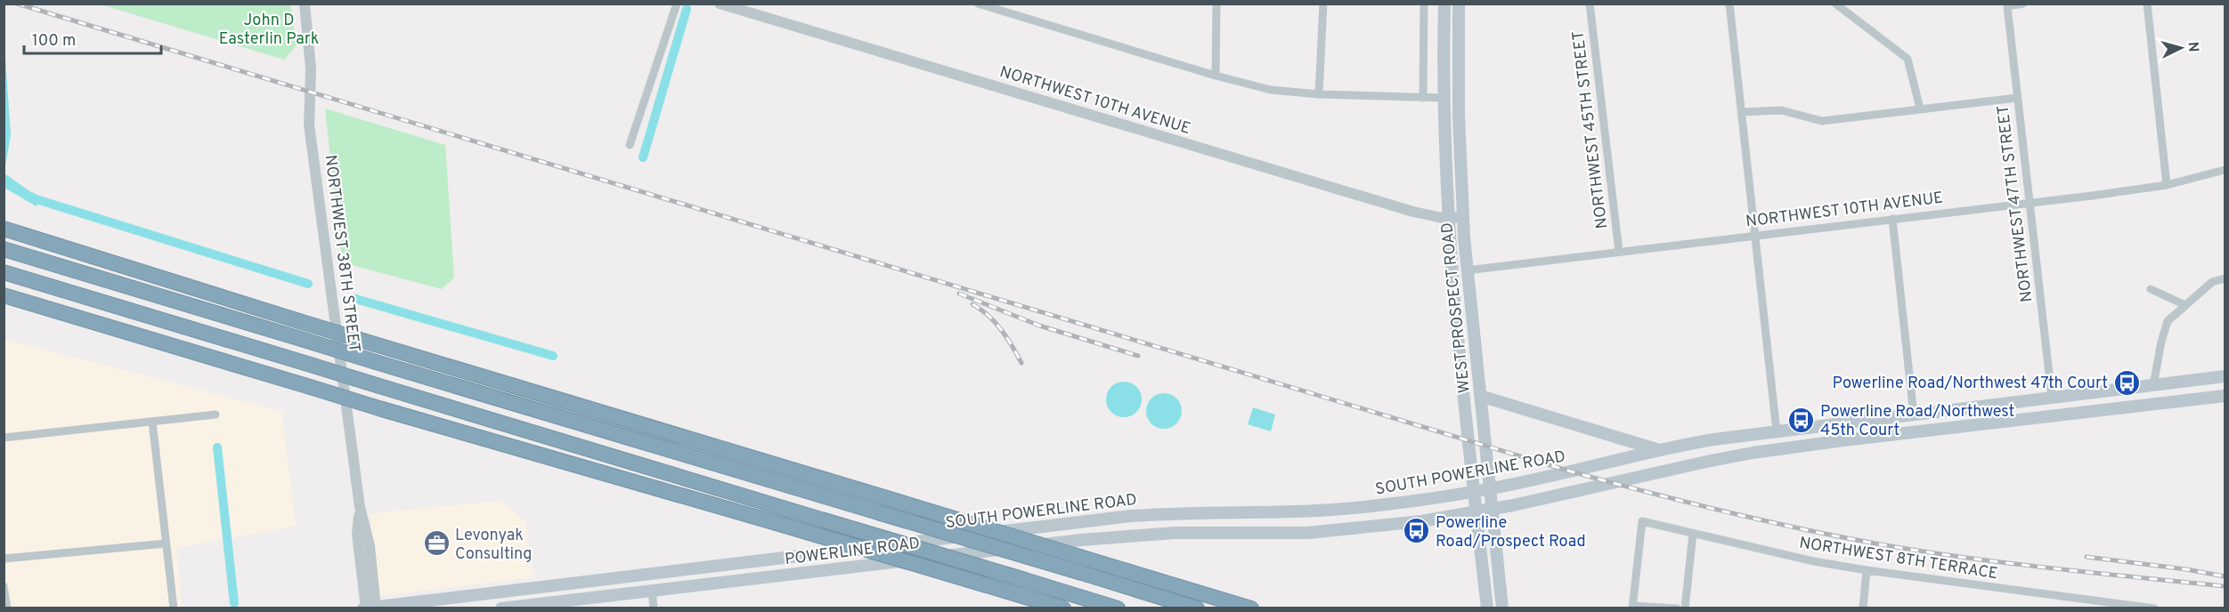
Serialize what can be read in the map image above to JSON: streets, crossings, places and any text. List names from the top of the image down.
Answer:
{
  "streets": {
    "main road": ["WEST PROSPECT ROAD", "SOUTH POWERLINE ROAD", "POWERLINE ROAD"],
    "street": [
      "NORTHWEST 10TH AVENUE",
      "NORTHWEST 45TH STREET",
      "NORTHWEST 47TH STREET",
      "NORTHWEST 38TH STREET",
      "NORTHWEST 8TH TERRACE"
    ]
  },
  "crossings": [
    ["NORTHWEST 10TH AVENUE", "NORTHWEST 45TH STREET"],
    ["NORTHWEST 10TH AVENUE", "NORTHWEST 47TH STREET"],
    ["NORTHWEST 10TH AVENUE", "WEST PROSPECT ROAD"],
    ["NORTHWEST 47TH STREET", "SOUTH POWERLINE ROAD"],
    ["WEST PROSPECT ROAD", "SOUTH POWERLINE ROAD"],
    ["WEST PROSPECT ROAD", "POWERLINE ROAD"]
  ],
  "parks": ["John D Easterlin Park"],
  "places": {
    "bus stop": ["Powerline Road/Northwest 47th Court", "Powerline Road/Northwest 45th Court", "Powerline Road/Prospect Road"],
    "office": ["Levonyak Consulting"]
  },
  "scale_bar": "100 m",
  "north": "right"
}
